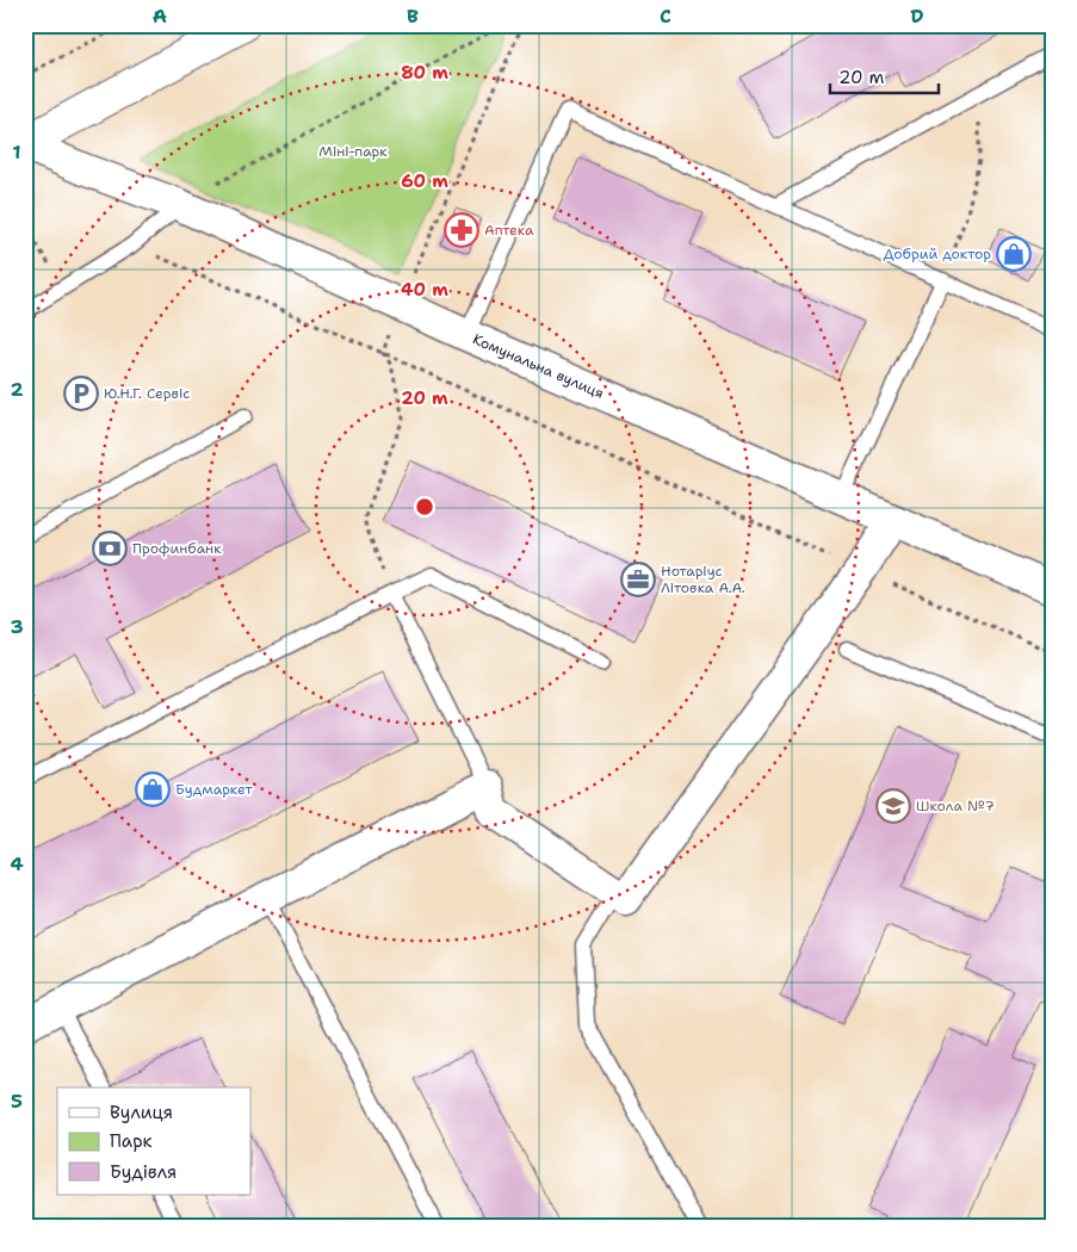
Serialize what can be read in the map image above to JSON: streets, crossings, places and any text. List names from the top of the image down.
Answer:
{
  "streets": {
    "street": ["Комунальна вулиця"]
  },
  "parks": ["Міні-парк"],
  "places": {
    "pharmacy": ["Аптека"],
    "shop": ["Добрий доктор", "Будмаркет"],
    "parking": ["Ю.Н.Г. Сервіс"],
    "bank": ["Профинбанк"],
    "office": ["Нотаріус Літовка А.А."],
    "school or university": ["Школа №7"]
  },
  "legend": ["Вулиця", "Парк", "Будівля"],
  "scale_bar": "20 m",
  "grid": {
    "columns": [
      "A",
      "B",
      "C",
      "D"
    ],
    "rows": [
      "1",
      "2",
      "3",
      "4",
      "5"
    ]
  },
  "rings": [
    "80 m",
    "60 m",
    "40 m",
    "20 m"
  ]
}
